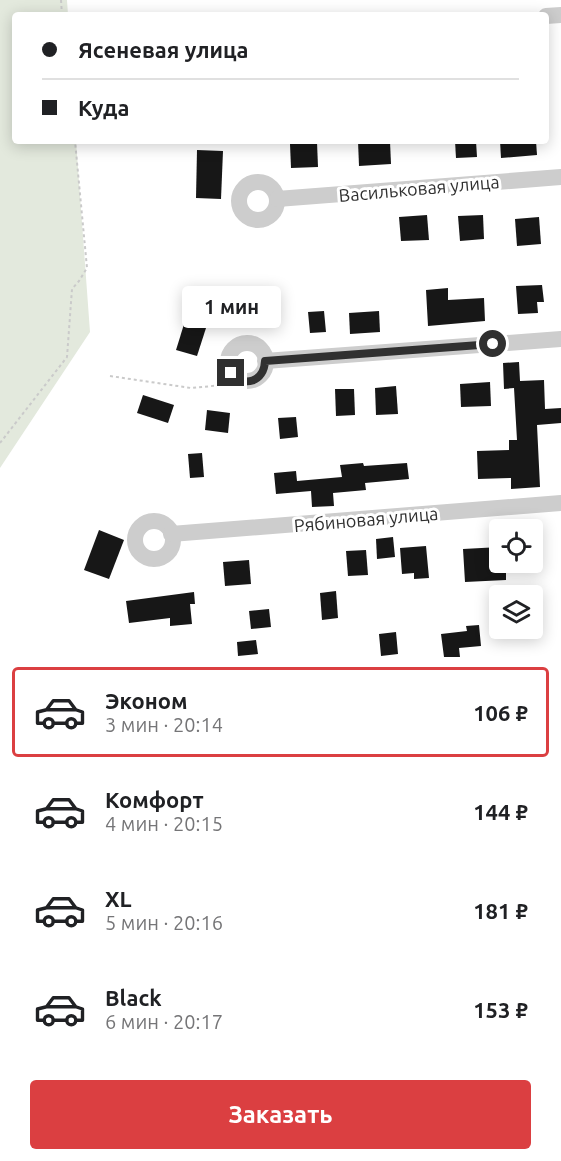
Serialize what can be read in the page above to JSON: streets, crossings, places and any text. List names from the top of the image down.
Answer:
{
  "streets": {
    "street": ["Васильковая улица", "Рябиновая улица"]
  },
  "page": {
    "banner": ["Ясеневая улица", "Куда"],
    "bubble": "1 мин",
    "list": [
      {
        "name": "Эконом",
        "note": "3 мин · 20:14",
        "value": "106 ₽"
      },
      {
        "name": "Комфорт",
        "note": "4 мин · 20:15",
        "value": "144 ₽"
      },
      {
        "name": "XL",
        "note": "5 мин · 20:16",
        "value": "181 ₽"
      },
      {
        "name": "Black",
        "note": "6 мин · 20:17",
        "value": "153 ₽"
      }
    ],
    "buttons": "Заказать"
  }
}
